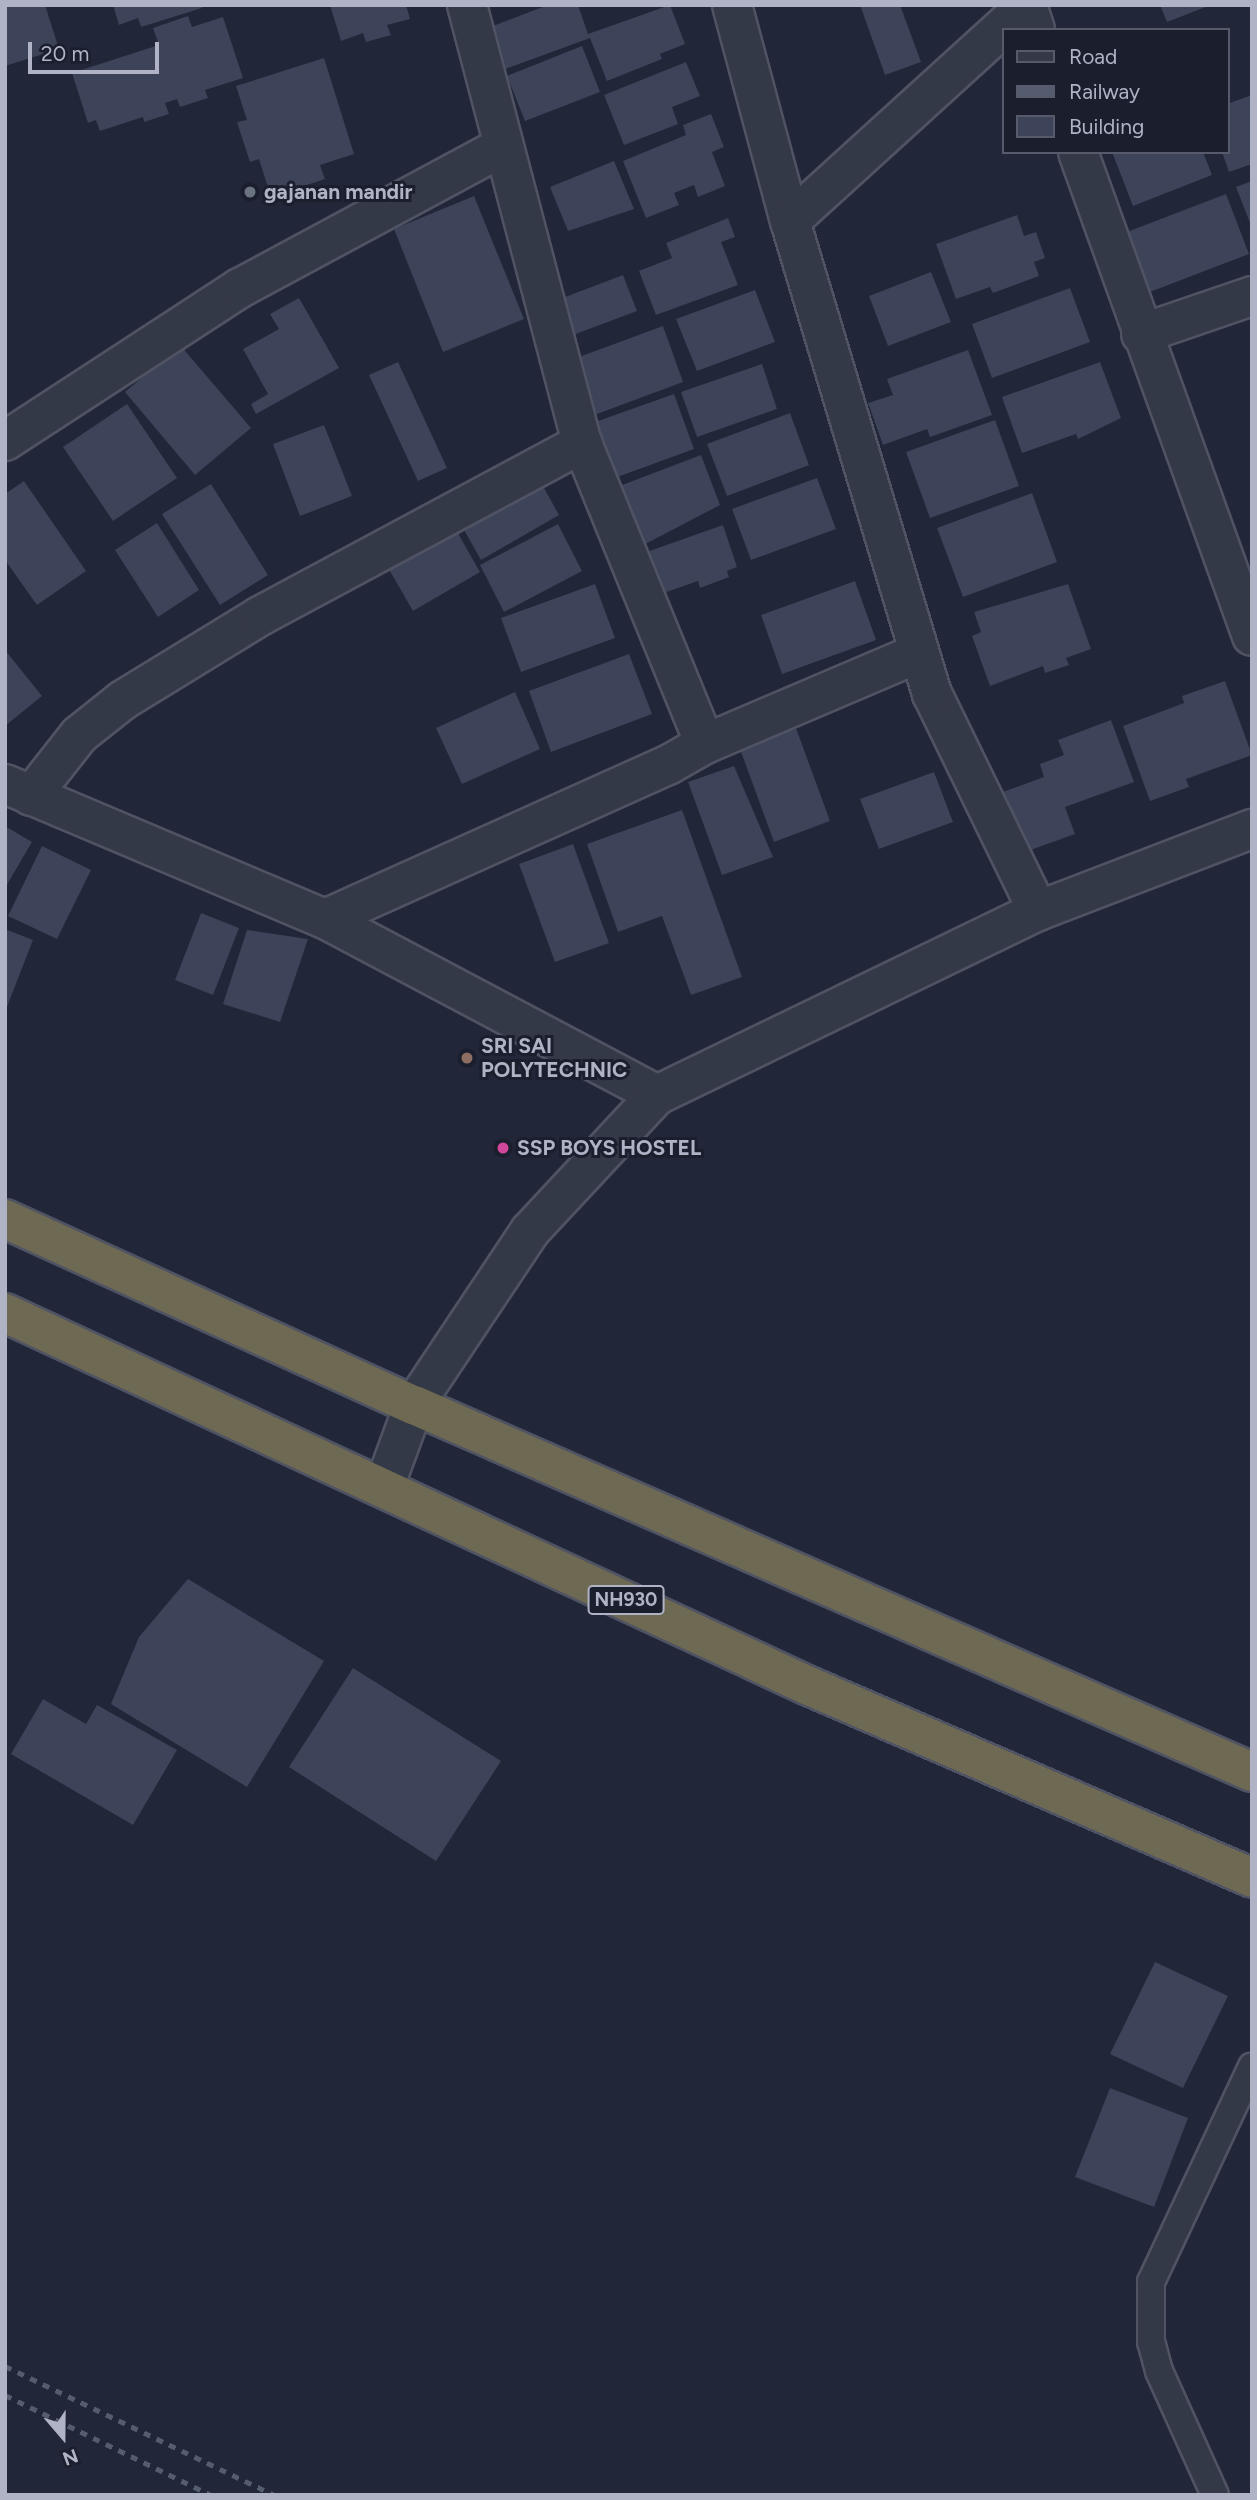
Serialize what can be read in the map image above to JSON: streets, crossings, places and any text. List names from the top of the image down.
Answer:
{
  "streets": {
    "highway": ["NH930"]
  },
  "places": ["gajanan mandir", "SRI SAI POLYTECHNIC", "SSP BOYS HOSTEL"],
  "legend": ["Road", "Railway", "Building"],
  "scale_bar": "20 m",
  "north": "bottom"
}
